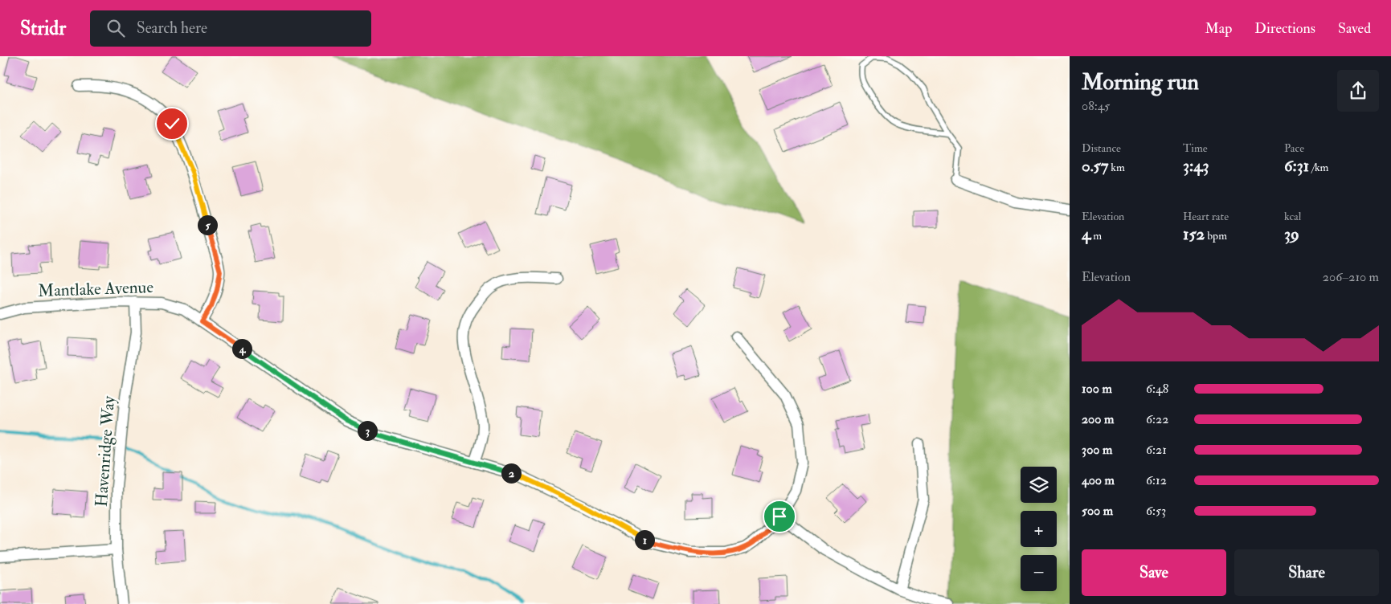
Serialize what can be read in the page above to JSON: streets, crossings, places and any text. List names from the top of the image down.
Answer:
{
  "streets": {
    "street": ["Mantlake Avenue", "Havenridge Way"]
  },
  "crossings": [
    ["Mantlake Avenue", "Havenridge Way"]
  ],
  "page": {
    "header": "Stridr",
    "search": "Search here",
    "nav": ["Map", "Directions", "Saved"],
    "heading": ["Morning run", "08:45"],
    "stats": [
      ["Distance", "0.57 km"],
      ["Time", "3:43"],
      ["Pace", "6:31 /km"],
      ["Elevation", "4 m"],
      ["Heart rate", "152 bpm"],
      ["kcal", "39"]
    ],
    "pins": [
      "5",
      "4",
      "3",
      "2",
      "1"
    ],
    "chart": ["Elevation", "206–210 m"],
    "list": [
      {
        "name": "100 m",
        "note": "6:48"
      },
      {
        "name": "200 m",
        "note": "6:22"
      },
      {
        "name": "300 m",
        "note": "6:21"
      },
      {
        "name": "400 m",
        "note": "6:12"
      },
      {
        "name": "500 m",
        "note": "6:53"
      }
    ],
    "map_buttons": ["+", "−"],
    "buttons": ["Save", "Share"]
  }
}
